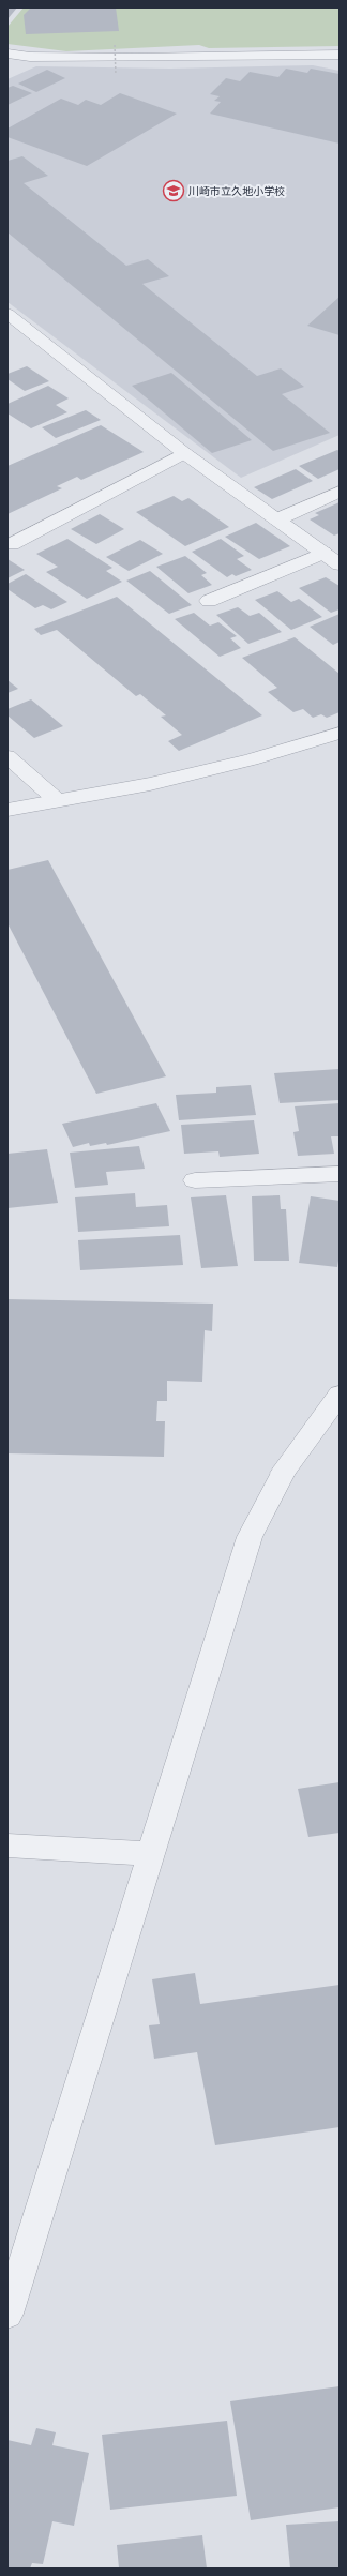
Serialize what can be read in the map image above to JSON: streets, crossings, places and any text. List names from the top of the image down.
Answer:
{
  "places": {
    "school or university": ["川崎市立久地小学校"]
  }
}
